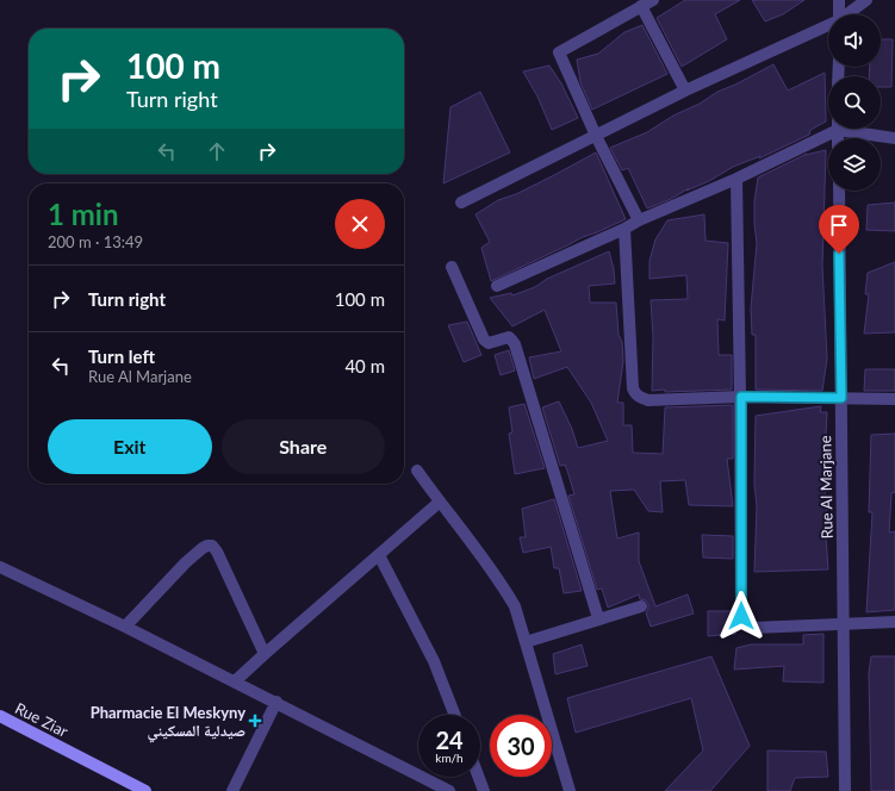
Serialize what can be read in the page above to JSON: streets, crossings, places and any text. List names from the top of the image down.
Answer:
{
  "streets": {
    "main road": ["Rue Ziar"],
    "street": ["Rue Al Marjane"]
  },
  "places": {
    "health": ["Pharmacie El Meskyny صيدلية المسكيني"]
  },
  "page": {
    "turn": ["100 m", "Turn right"],
    "heading": ["1 min", "200 m · 13:49"],
    "list": [
      {
        "name": "Turn right",
        "value": "100 m"
      },
      {
        "name": "Turn left",
        "note": "Rue Al Marjane",
        "value": "40 m"
      }
    ],
    "buttons": ["Exit", "Share"],
    "speed": "24 km/h",
    "limit": "30"
  }
}
